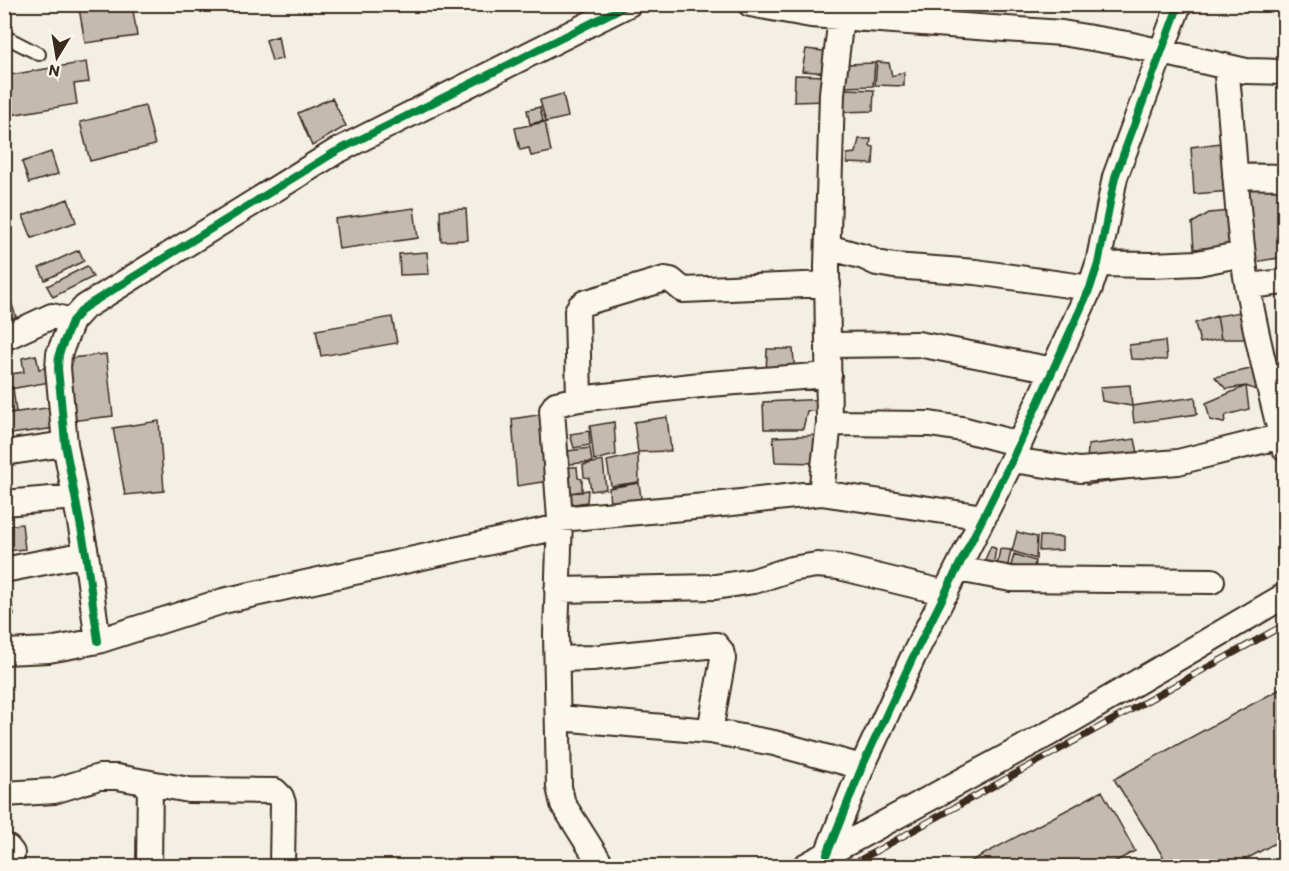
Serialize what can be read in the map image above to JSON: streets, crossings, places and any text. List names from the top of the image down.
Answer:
{
  "north": "bottom"
}
